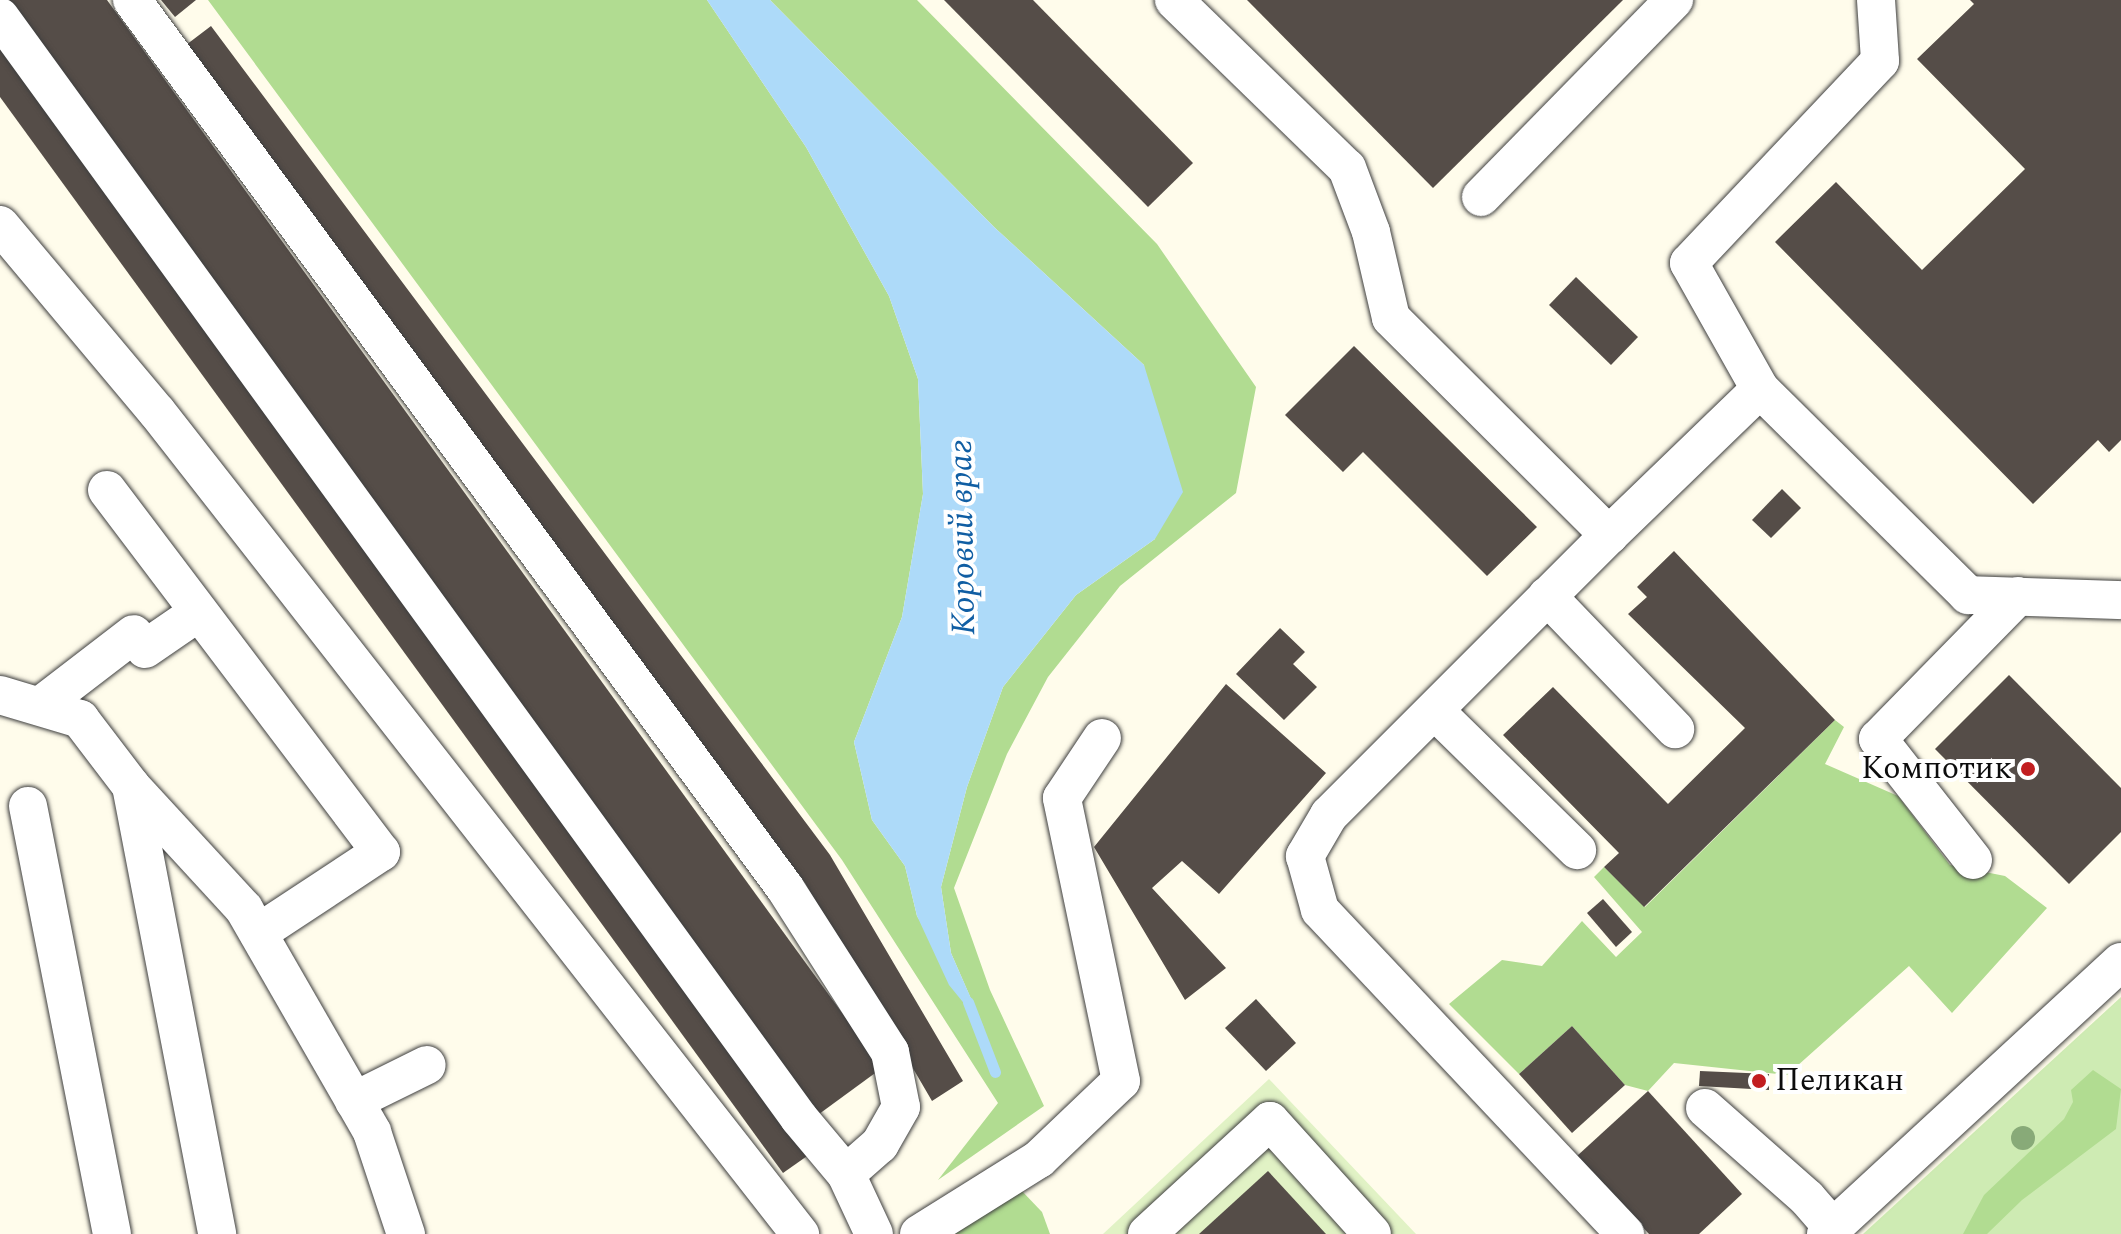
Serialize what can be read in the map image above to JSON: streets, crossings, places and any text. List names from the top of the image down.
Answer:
{
  "water": ["Коровий враг"],
  "places": ["Компотик", "Пеликан"]
}
